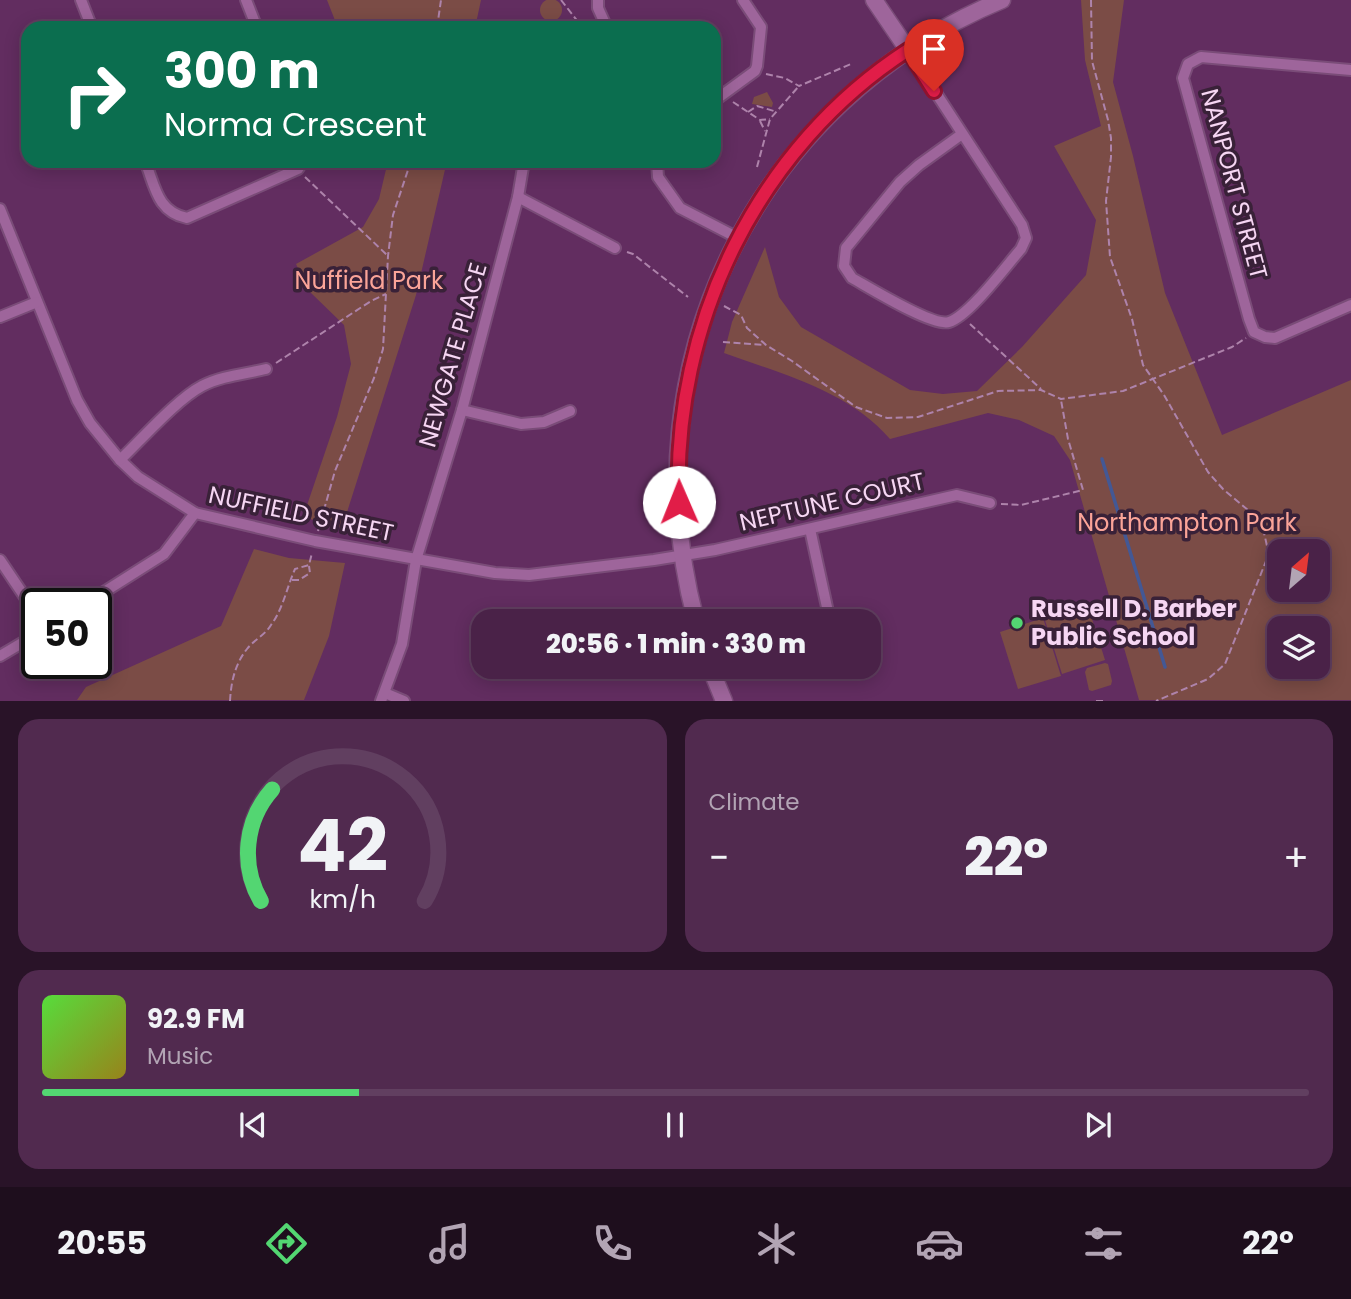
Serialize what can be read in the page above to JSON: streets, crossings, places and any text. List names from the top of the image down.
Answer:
{
  "streets": {
    "street": [
      "NANPORT STREET",
      "NEWGATE PLACE",
      "NEPTUNE COURT",
      "NUFFIELD STREET"
    ]
  },
  "crossings": [
    ["NEWGATE PLACE", "NUFFIELD STREET"],
    ["NEPTUNE COURT", "NUFFIELD STREET"]
  ],
  "parks": ["Nuffield Park", "Northampton Park"],
  "places": ["Russell D. Barber Public School"],
  "north": "top right",
  "page": {
    "turn": ["300 m", "Norma Crescent"],
    "limit": "50",
    "trip": "20:56 · 1 min · 330 m",
    "tile": "Climate",
    "heat": ["−", "22°", "+"],
    "song": ["92.9 FM", "Music"],
    "tabs": ["20:55", "22°"],
    "gauge": ["42", "km/h"]
  }
}
